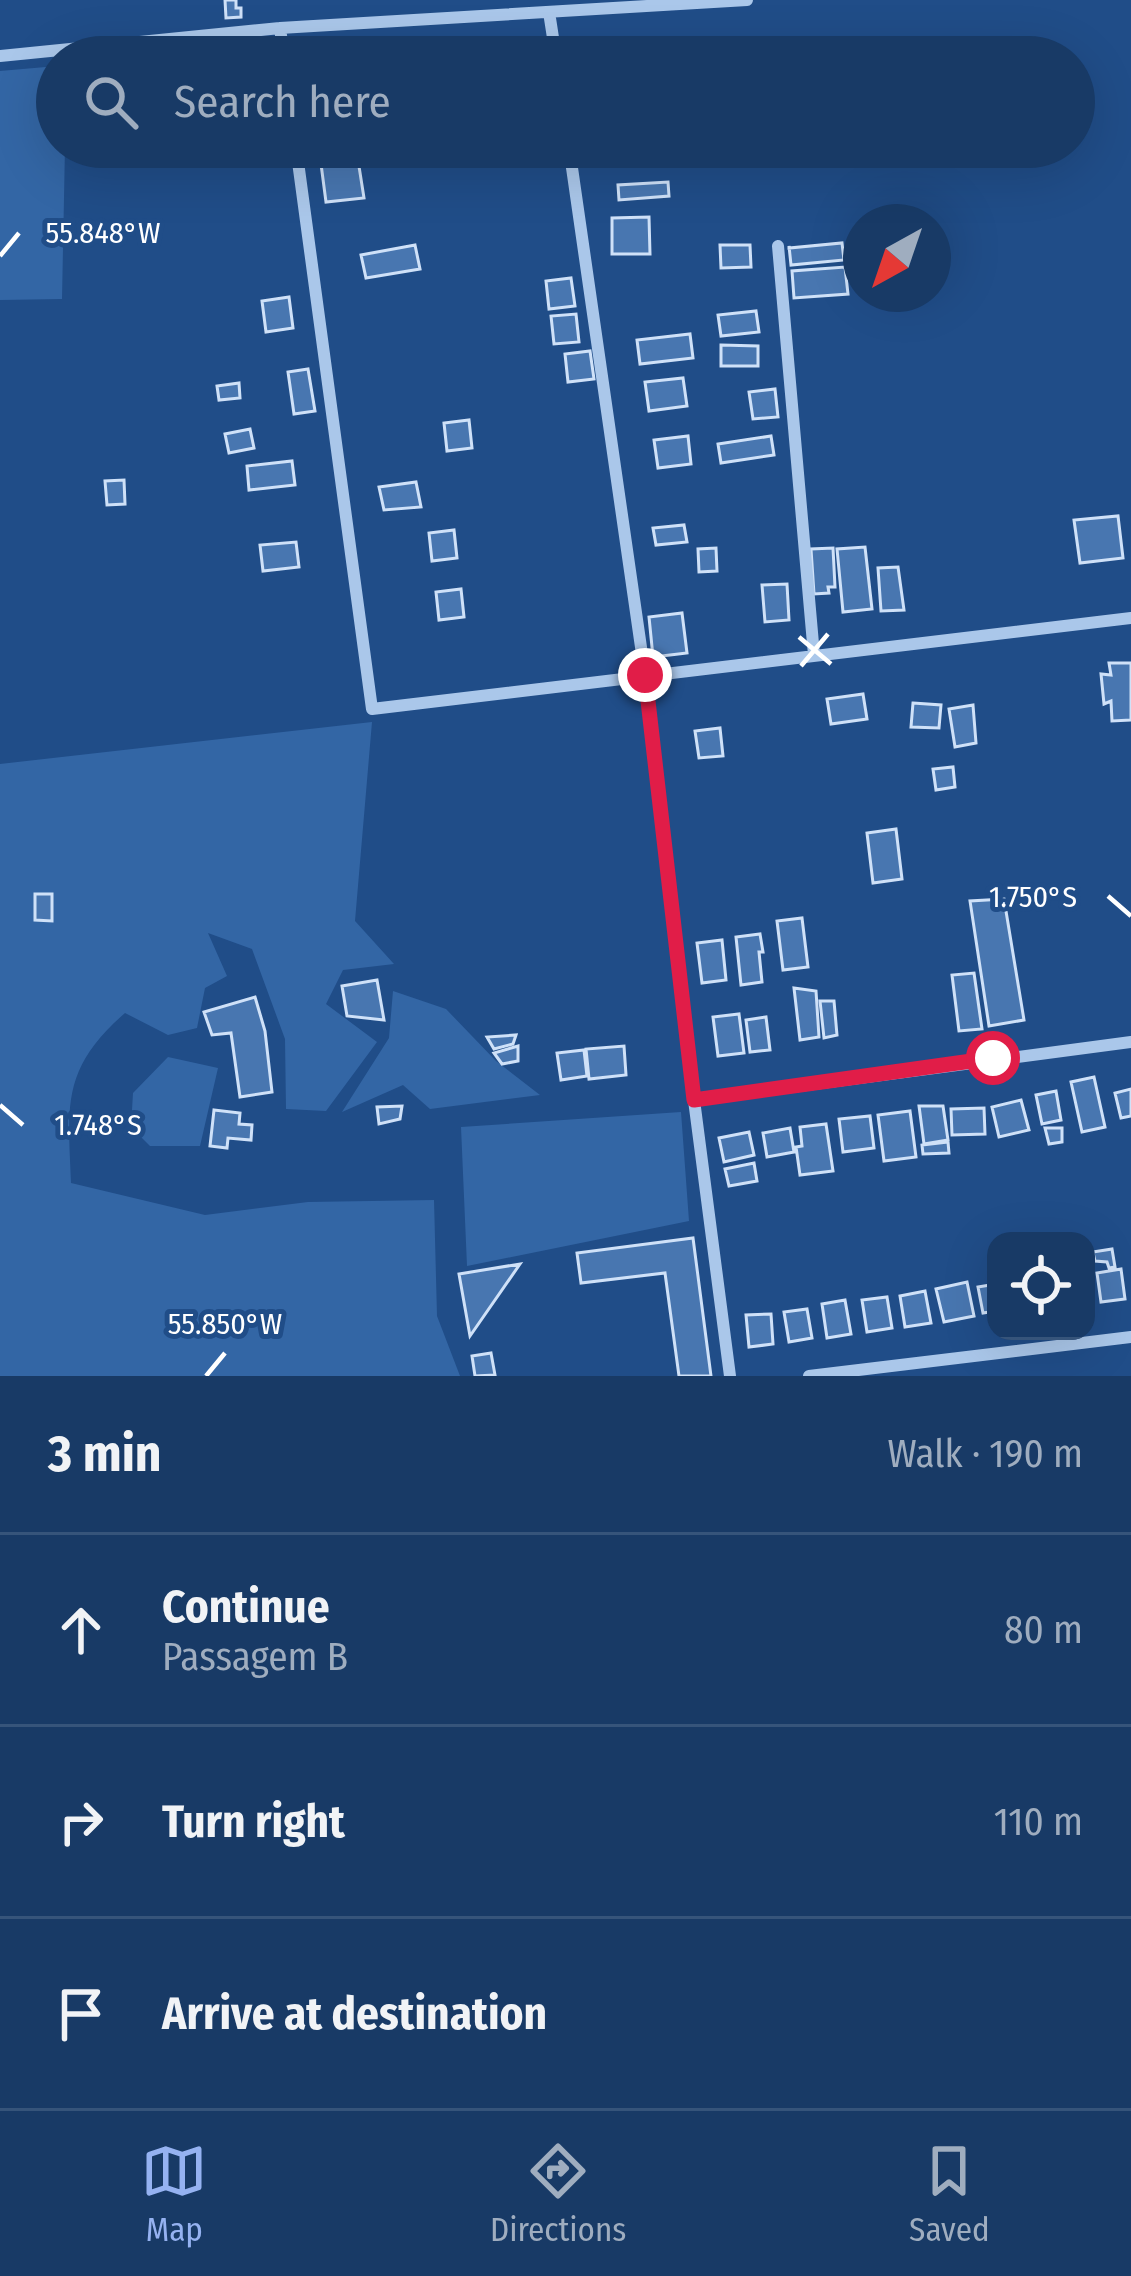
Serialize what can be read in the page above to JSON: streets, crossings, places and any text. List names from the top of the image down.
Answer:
{
  "north": "bottom left",
  "page": {
    "search": "Search here",
    "heading": ["3 min", "Walk · 190 m"],
    "list": [
      ["Continue", "Passagem B", "80 m"],
      ["Turn right", "110 m"],
      "Arrive at destination"
    ],
    "nav": ["Map", "Directions", "Saved"]
  },
  "coordinates": [
    "55.848°W",
    "1.750°S",
    "1.748°S",
    "55.850°W"
  ]
}
